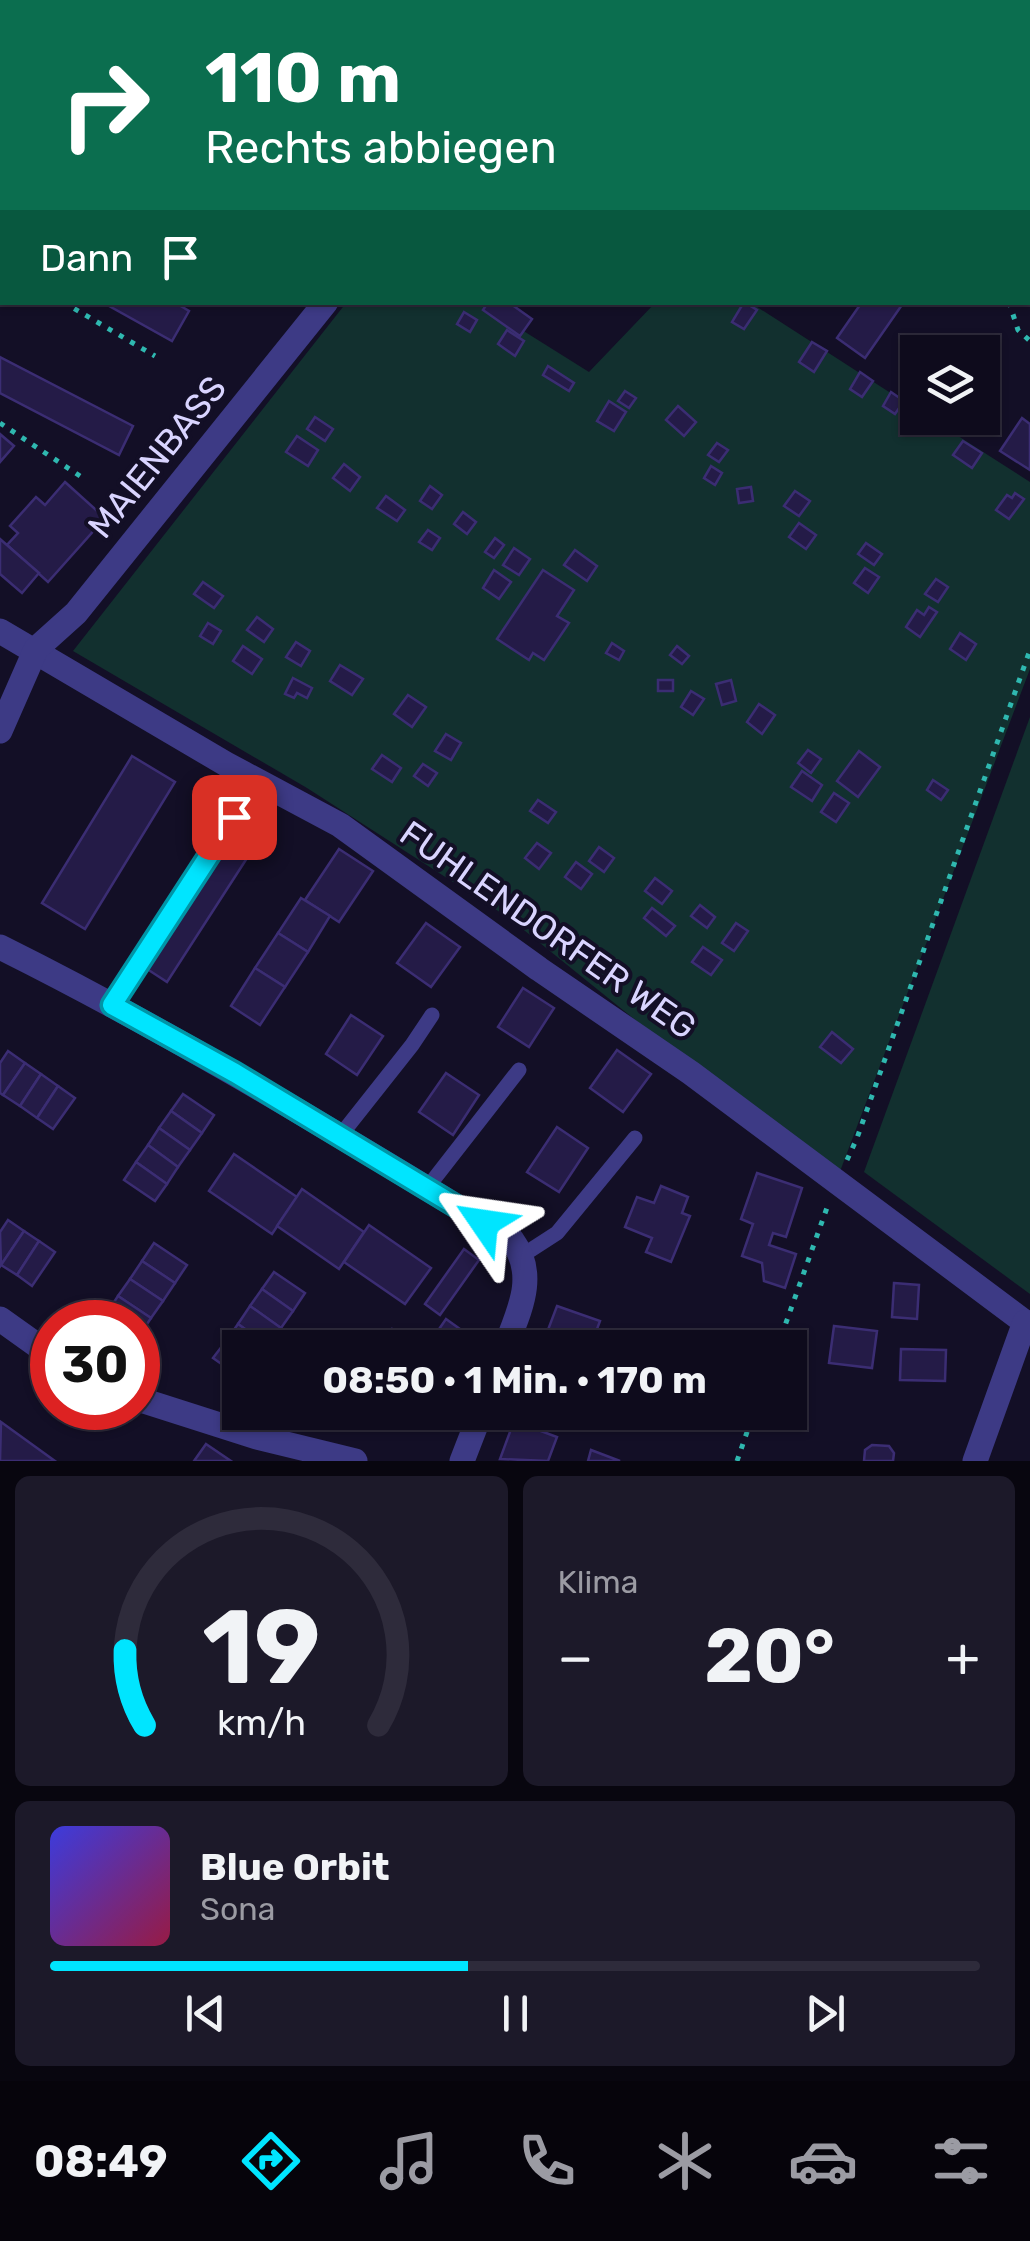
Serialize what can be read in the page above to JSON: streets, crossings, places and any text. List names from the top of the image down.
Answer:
{
  "streets": {
    "street": ["MAIENBASS", "FUHLENDORFER WEG"]
  },
  "crossings": [
    ["MAIENBASS", "FUHLENDORFER WEG"]
  ],
  "page": {
    "turn": ["110 m", "Rechts abbiegen"],
    "then": "Dann",
    "limit": "30",
    "trip": "08:50 · 1 Min. · 170 m",
    "tile": "Klima",
    "heat": ["−", "20°", "+"],
    "song": ["Blue Orbit", "Sona"],
    "tabs": "08:49",
    "gauge": ["19", "km/h"]
  }
}
